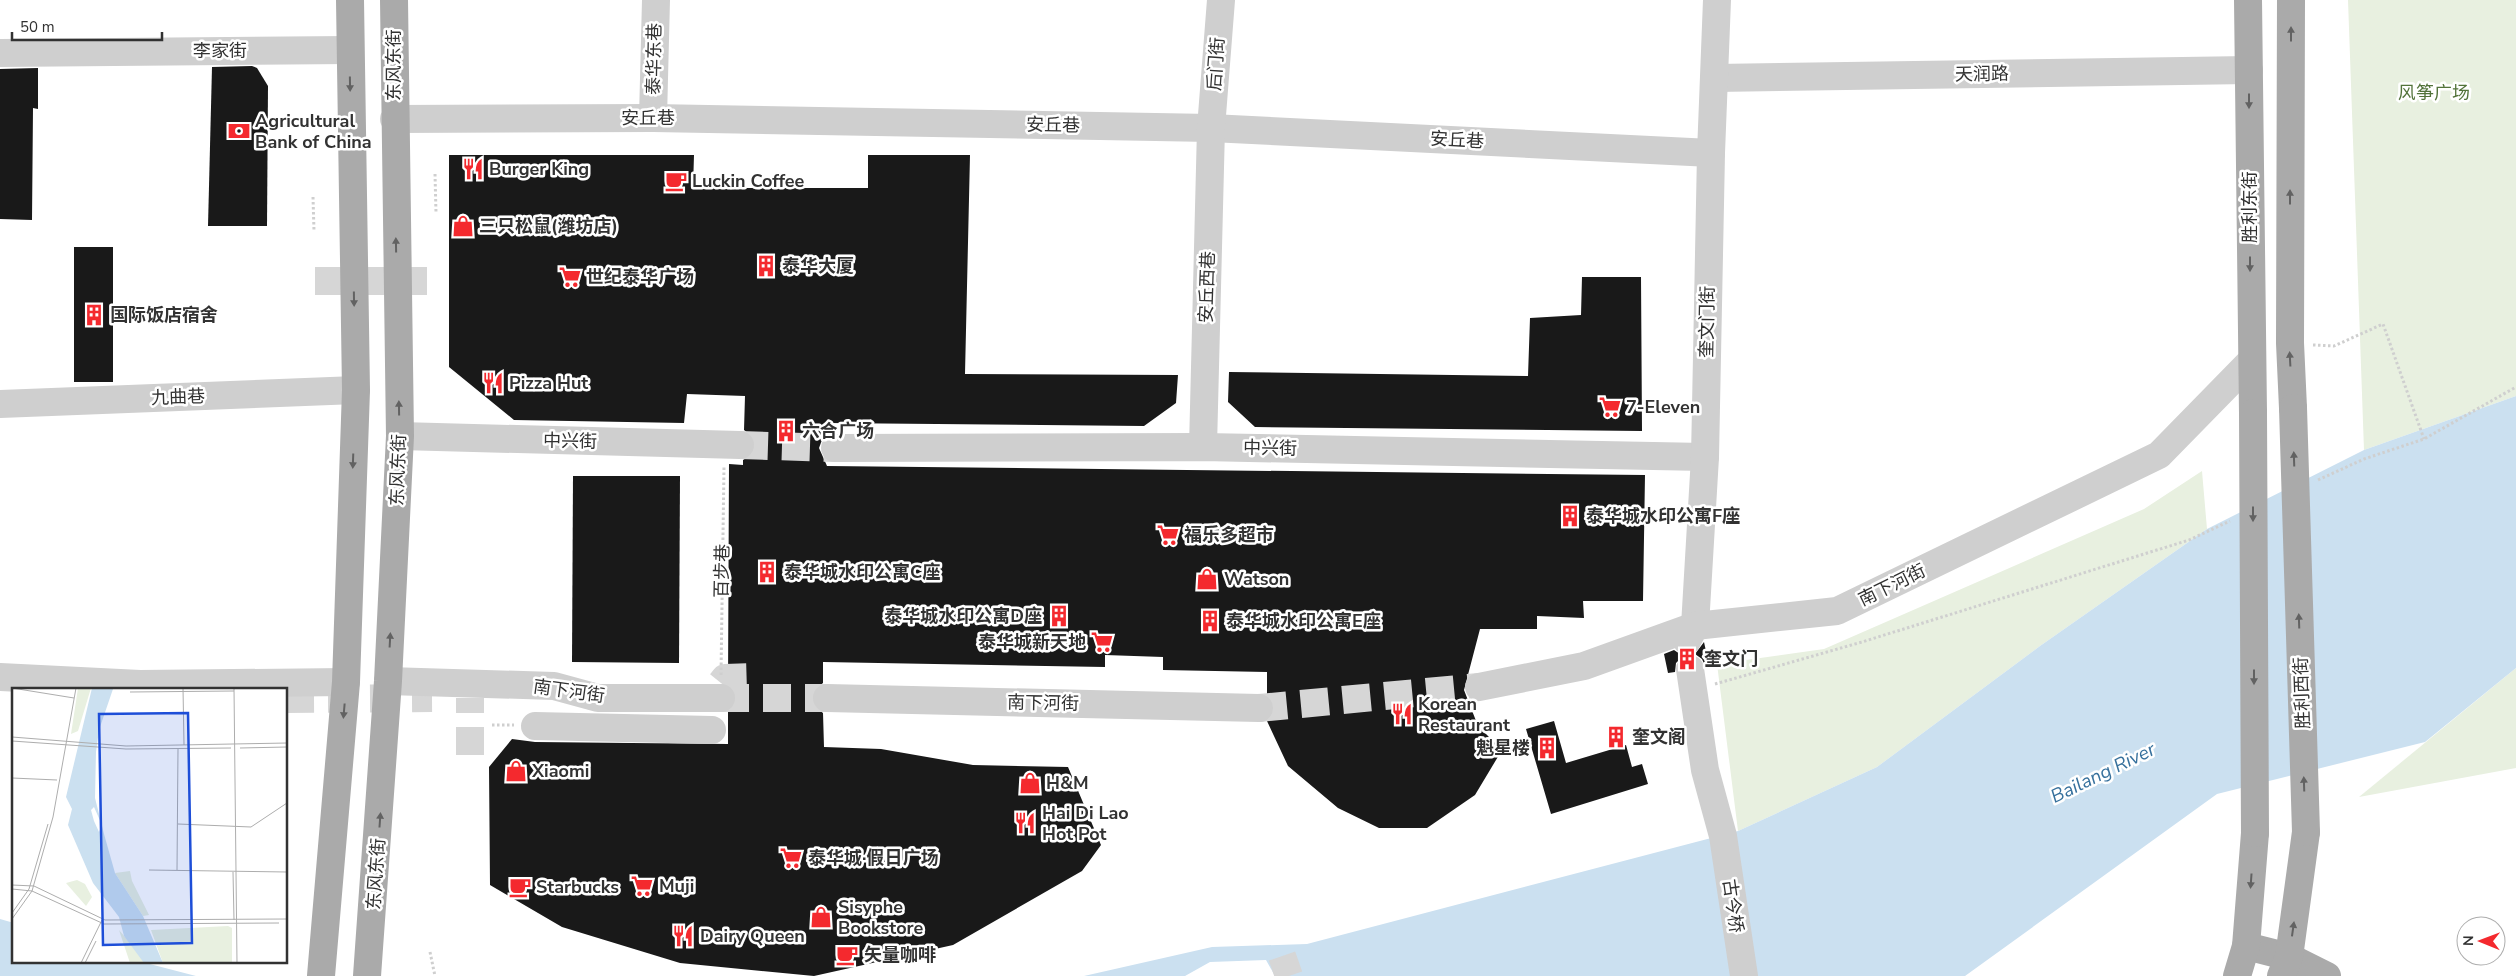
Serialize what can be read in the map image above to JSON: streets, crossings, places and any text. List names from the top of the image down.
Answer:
{
  "streets": {
    "main road": ["东风东街", "胜利东街", "胜利西街"],
    "street": [
      "李家街",
      "泰华东巷",
      "后门街",
      "天润路",
      "安丘巷",
      "安丘西巷",
      "奎文门街",
      "九曲巷",
      "中兴街",
      "南下河街",
      "古今桥"
    ],
    "path": ["百步巷"]
  },
  "crossings": [
    ["泰华东巷", "安丘巷"],
    ["后门街", "安丘巷"],
    ["后门街", "安丘西巷"],
    ["东风东街", "安丘巷"],
    ["东风东街", "中兴街"],
    ["东风东街", "南下河街"],
    ["天润路", "胜利东街"],
    ["天润路", "奎文门街"],
    ["安丘巷", "安丘西巷"],
    ["安丘巷", "奎文门街"],
    ["胜利东街", "南下河街"],
    ["安丘西巷", "中兴街"],
    ["奎文门街", "中兴街"],
    ["奎文门街", "南下河街"],
    ["奎文门街", "古今桥"],
    ["中兴街", "百步巷"],
    ["百步巷", "南下河街"]
  ],
  "one_way": ["胜利西街"],
  "water": ["Bailang River"],
  "parks": ["风筝广场"],
  "places": {
    "bank": ["Agricultural Bank of China"],
    "restaurant": [
      "Burger King",
      "Pizza Hut",
      "Korean Restaurant",
      "Hai Di Lao Hot Pot",
      "Dairy Queen"
    ],
    "cafe": ["Luckin Coffee", "Starbucks", "矢量咖啡"],
    "shop": [
      "三只松鼠(潍坊店)",
      "Watson",
      "Xiaomi",
      "H&M",
      "Sisyphe Bookstore"
    ],
    "building": [
      "泰华大厦",
      "国际饭店宿舍",
      "六合广场",
      "泰华城水印公寓F座",
      "泰华城水印公寓C座",
      "泰华城水印公寓D座",
      "泰华城水印公寓E座",
      "奎文门",
      "奎文阁",
      "魁星楼"
    ],
    "supermarket": [
      "世纪泰华广场",
      "7-Eleven",
      "福乐多超市",
      "泰华城新天地",
      "泰华城·假日广场",
      "Muji"
    ]
  },
  "scale_bar": "50 m",
  "north": "left"
}
